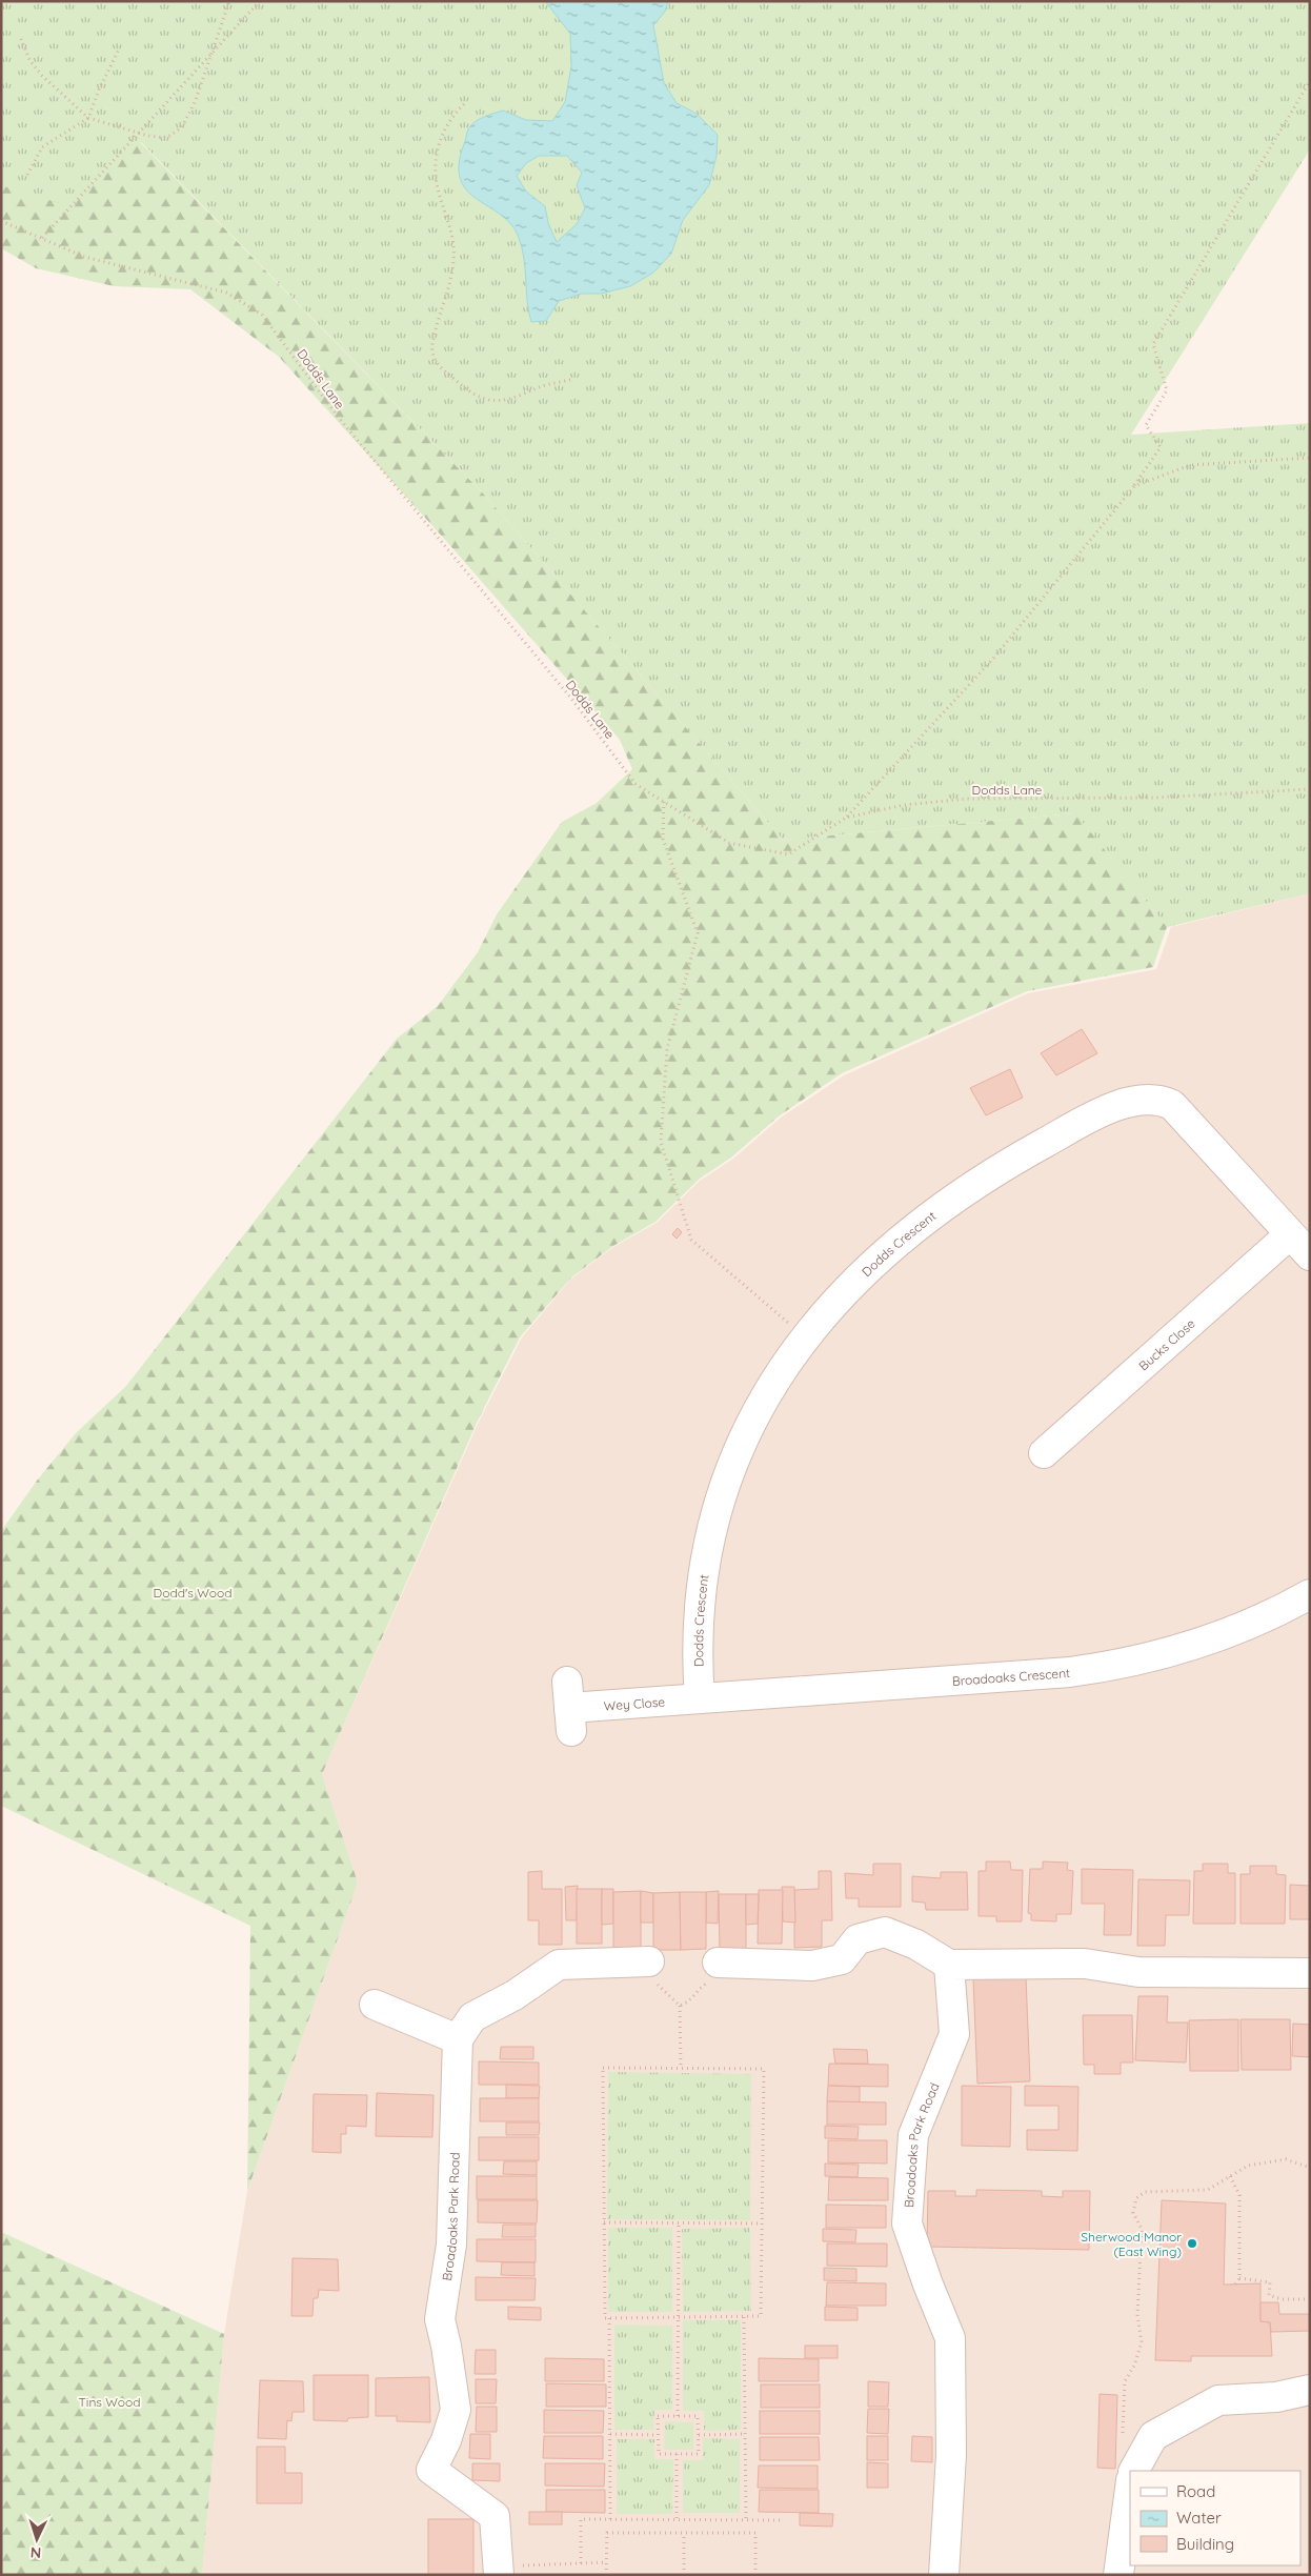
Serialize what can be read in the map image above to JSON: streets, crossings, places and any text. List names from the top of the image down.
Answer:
{
  "streets": {
    "street": [
      "Dodds Crescent",
      "Bucks Close",
      "Broadoaks Crescent",
      "Wey Close",
      "Broadoaks Park Road"
    ],
    "path": ["Dodds Lane"]
  },
  "crossings": [
    ["Dodds Crescent", "Bucks Close"],
    ["Dodds Crescent", "Broadoaks Crescent"],
    ["Dodds Crescent", "Wey Close"],
    ["Broadoaks Crescent", "Wey Close"]
  ],
  "parks": ["Dodd's Wood", "Tins Wood"],
  "places": ["Sherwood Manor (East Wing)"],
  "legend": ["Road", "Water", "Building"],
  "north": "bottom"
}
